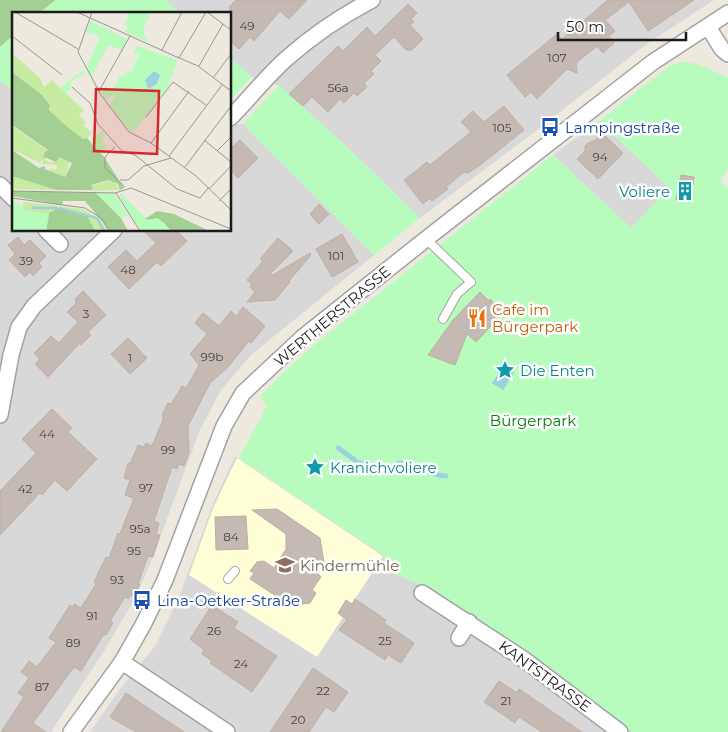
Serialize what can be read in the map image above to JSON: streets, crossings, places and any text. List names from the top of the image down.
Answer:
{
  "streets": {
    "street": ["WERTHERSTRASSE", "KANTSTRASSE"]
  },
  "parks": ["Bürgerpark"],
  "places": {
    "bus stop": ["Lampingstraße", "Lina-Oetker-Straße"],
    "building": ["Voliere"],
    "restaurant": ["Cafe im Bürgerpark"],
    "place": ["Die Enten", "Kranichvoliere"],
    "school or university": ["Kindermühle"]
  },
  "house_numbers": [
    "49",
    "107",
    "56a",
    "105",
    "94",
    "101",
    "39",
    "48",
    "3",
    "99b",
    "1",
    "44",
    "99",
    "97",
    "42",
    "95a",
    "84",
    "95",
    "93",
    "91",
    "26",
    "25",
    "89",
    "24",
    "87",
    "22",
    "21",
    "20"
  ],
  "scale_bar": "50 m"
}
